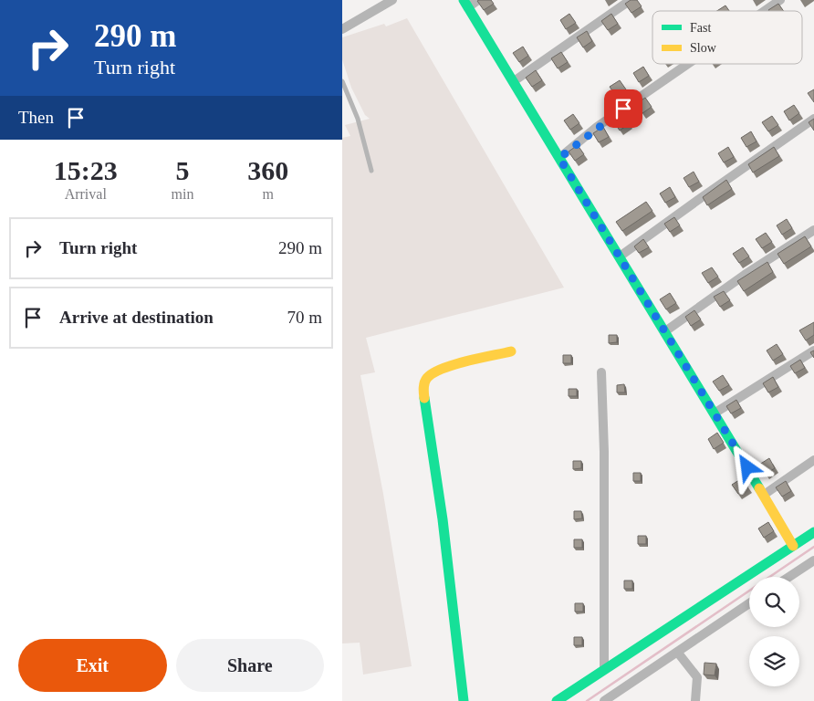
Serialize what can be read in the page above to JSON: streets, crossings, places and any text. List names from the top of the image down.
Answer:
{
  "legend": ["Fast", "Slow"],
  "page": {
    "turn": ["290 m", "Turn right"],
    "then": "Then",
    "eta": [
      "15:23",
      "Arrival",
      "5",
      "min",
      "360",
      "m"
    ],
    "list": [
      {
        "name": "Turn right",
        "value": "290 m"
      },
      {
        "name": "Arrive at destination",
        "value": "70 m"
      }
    ],
    "buttons": ["Exit", "Share"]
  }
}
